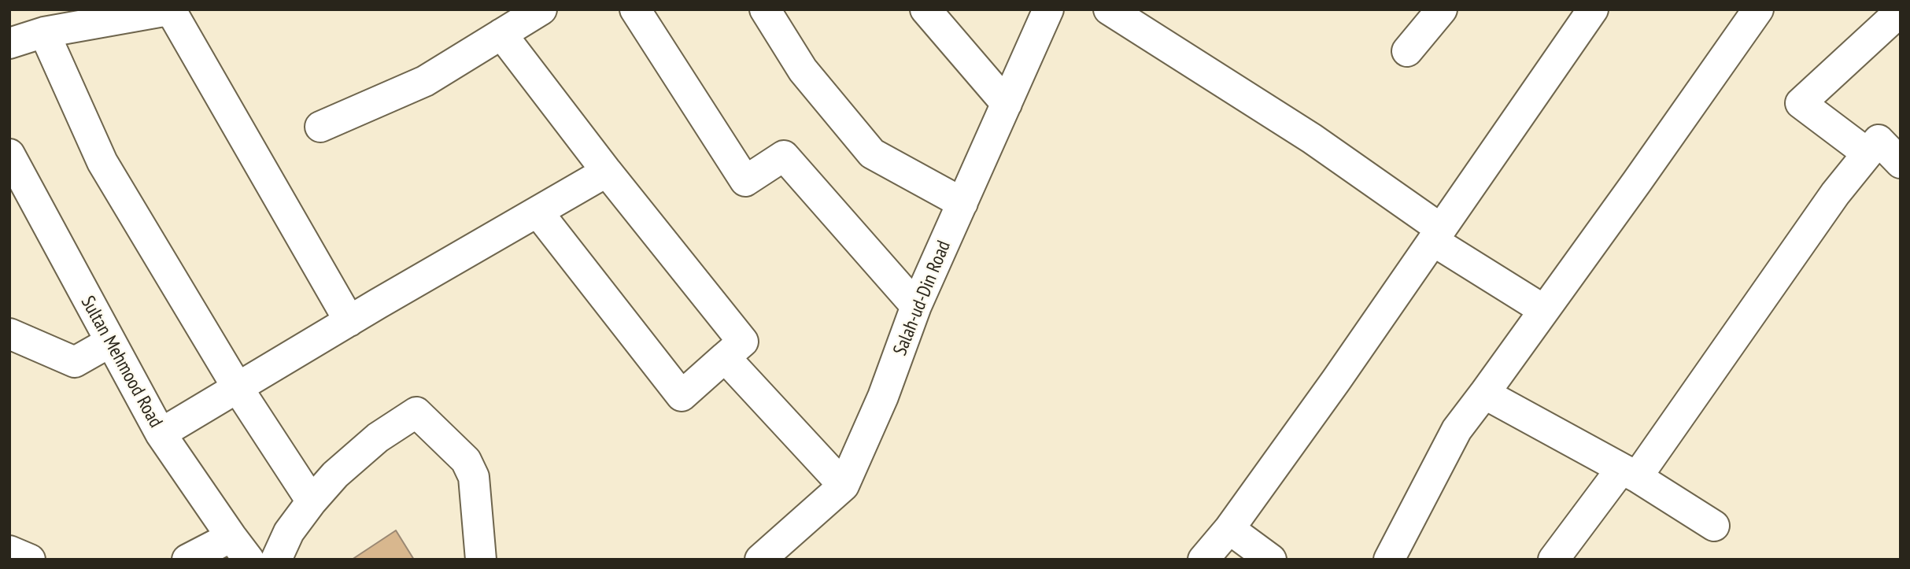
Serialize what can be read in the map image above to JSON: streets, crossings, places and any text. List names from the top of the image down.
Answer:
{
  "streets": {
    "street": ["Salah-ud-Din Road", "Sultan Mehmood Road"]
  }
}
